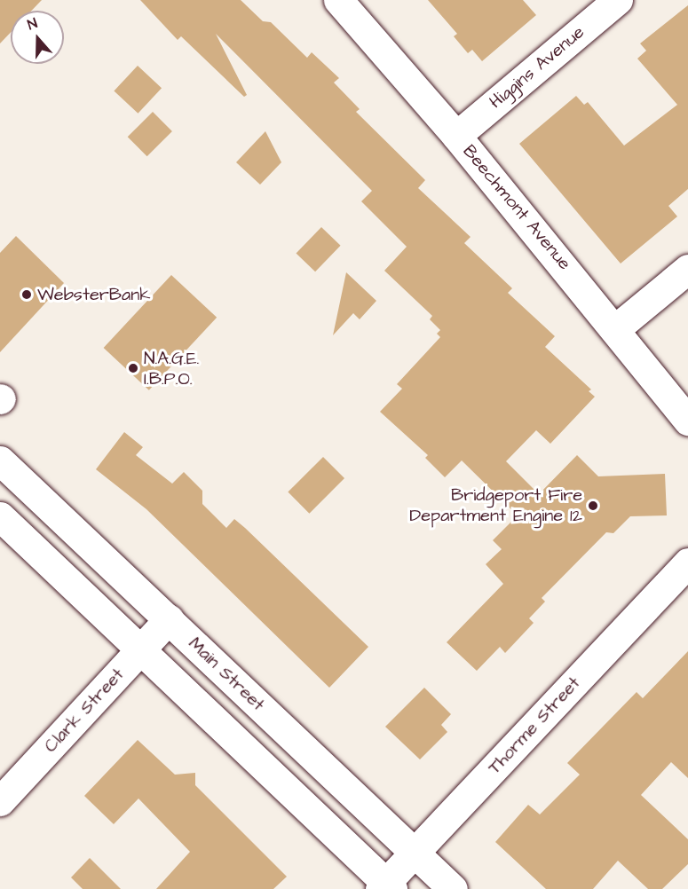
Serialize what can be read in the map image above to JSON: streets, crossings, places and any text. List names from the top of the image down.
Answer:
{
  "streets": {
    "street": [
      "Higgins Avenue",
      "Beechmont Avenue",
      "Main Street",
      "Clark Street",
      "Thorme Street"
    ]
  },
  "crossings": [
    ["Higgins Avenue", "Beechmont Avenue"],
    ["Main Street", "Clark Street"],
    ["Main Street", "Thorme Street"]
  ],
  "places": ["WebsterBank", "N.A.G.E. I.B.P.O.", "Bridgeport Fire Department Engine 12"],
  "north": "top"
}
